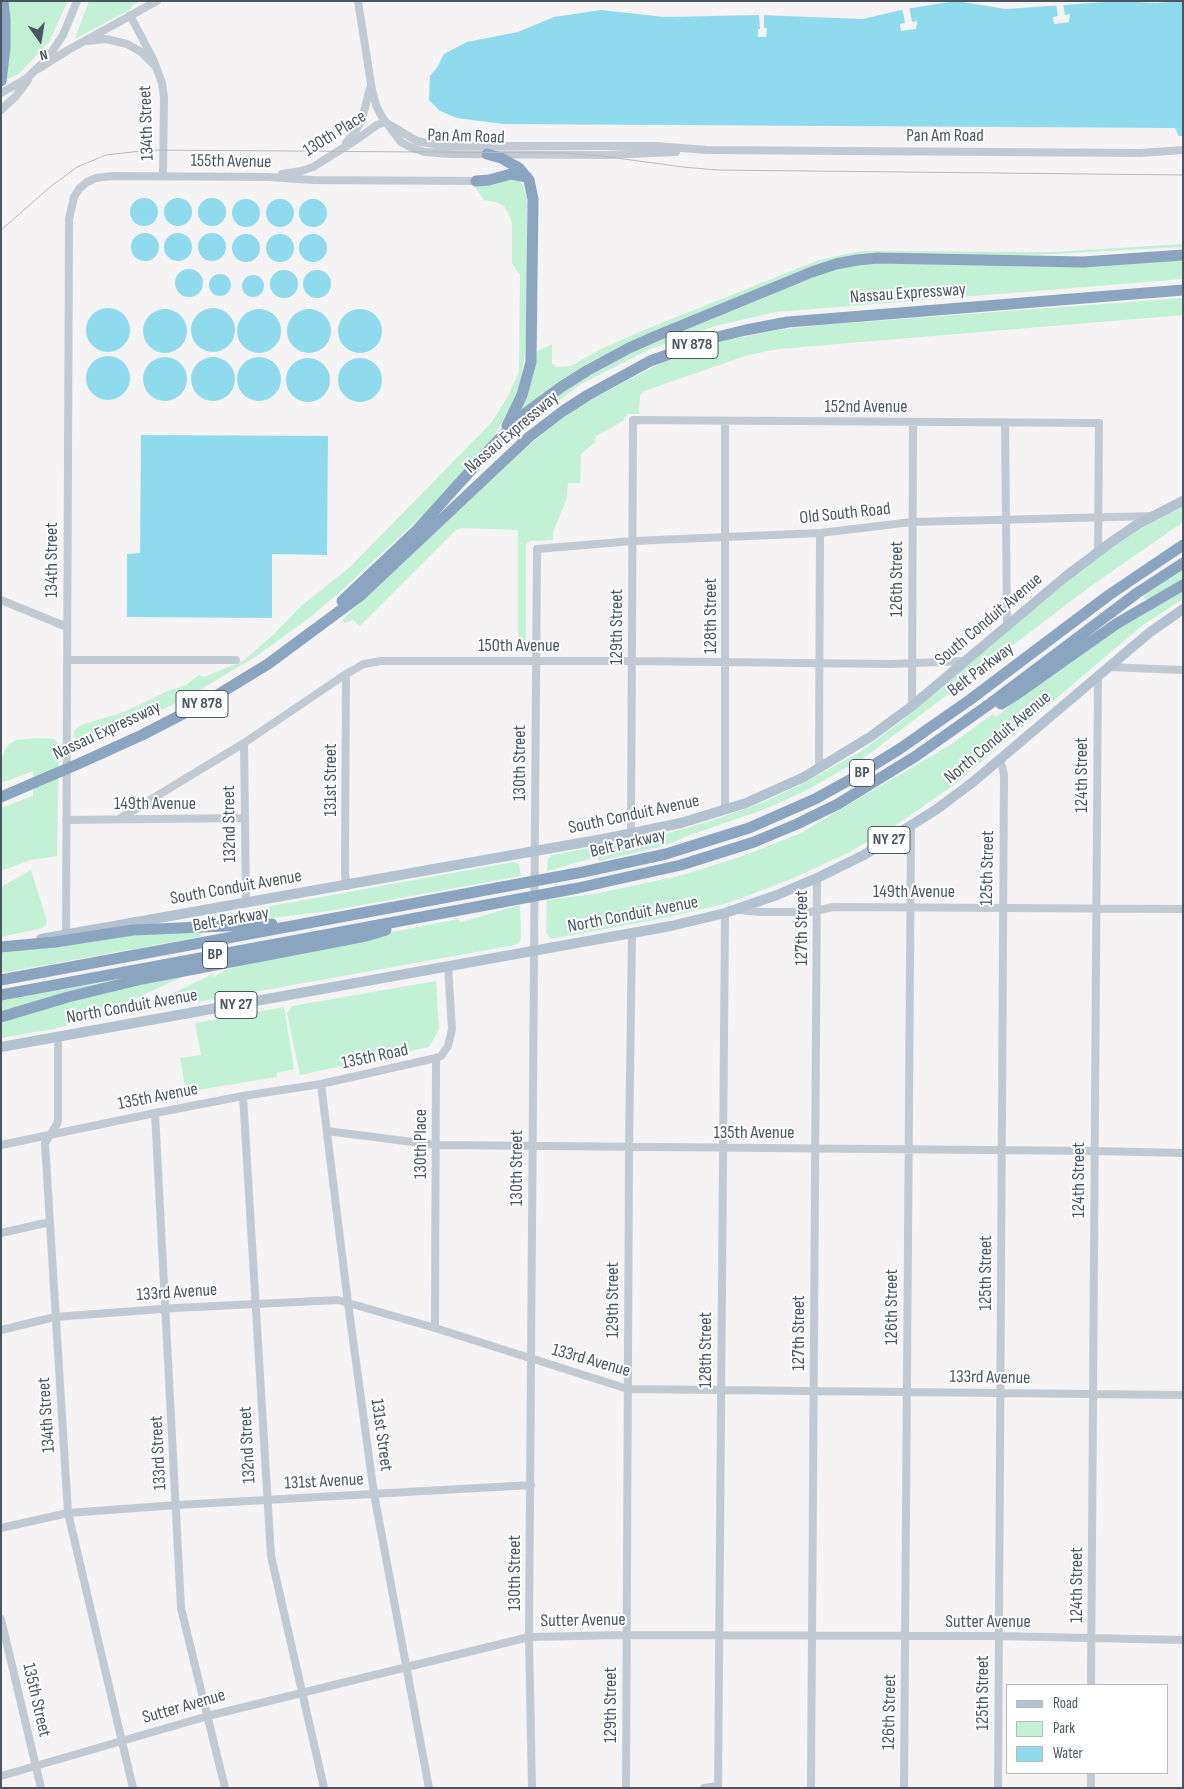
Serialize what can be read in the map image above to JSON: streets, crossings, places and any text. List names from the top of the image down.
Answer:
{
  "streets": {
    "highway": [
      "Nassau Expressway",
      "NY 878",
      "Belt Parkway",
      "BP"
    ],
    "main road": ["South Conduit Avenue", "North Conduit Avenue", "NY 27"],
    "street": [
      "134th Street",
      "130th Place",
      "Pan Am Road",
      "155th Avenue",
      "152nd Avenue",
      "Old South Road",
      "126th Street",
      "128th Street",
      "129th Street",
      "150th Avenue",
      "130th Street",
      "124th Street",
      "131st Street",
      "149th Avenue",
      "132nd Street",
      "125th Street",
      "127th Street",
      "135th Road",
      "135th Avenue",
      "133rd Avenue",
      "133rd Street",
      "131st Avenue",
      "Sutter Avenue",
      "135th Street"
    ]
  },
  "crossings": [
    ["134th Street", "155th Avenue"],
    ["134th Street", "South Conduit Avenue"],
    ["134th Street", "North Conduit Avenue"],
    ["134th Street", "149th Avenue"],
    ["134th Street", "135th Avenue"],
    ["134th Street", "133rd Avenue"],
    ["134th Street", "131st Avenue"],
    ["134th Street", "Sutter Avenue"],
    ["130th Place", "Pan Am Road"],
    ["130th Place", "155th Avenue"],
    ["130th Place", "135th Road"],
    ["130th Place", "135th Avenue"],
    ["130th Place", "133rd Avenue"],
    ["152nd Avenue", "Old South Road"],
    ["152nd Avenue", "126th Street"],
    ["152nd Avenue", "128th Street"],
    ["152nd Avenue", "129th Street"],
    ["Old South Road", "126th Street"],
    ["Old South Road", "128th Street"],
    ["Old South Road", "South Conduit Avenue"],
    ["Old South Road", "129th Street"],
    ["Old South Road", "130th Street"],
    ["126th Street", "South Conduit Avenue"],
    ["126th Street", "150th Avenue"],
    ["126th Street", "North Conduit Avenue"],
    ["126th Street", "149th Avenue"],
    ["126th Street", "135th Avenue"],
    ["126th Street", "133rd Avenue"],
    ["126th Street", "Sutter Avenue"],
    ["128th Street", "South Conduit Avenue"],
    ["128th Street", "150th Avenue"],
    ["128th Street", "North Conduit Avenue"],
    ["128th Street", "135th Avenue"],
    ["128th Street", "133rd Avenue"],
    ["128th Street", "Sutter Avenue"],
    ["South Conduit Avenue", "129th Street"],
    ["South Conduit Avenue", "150th Avenue"],
    ["South Conduit Avenue", "130th Street"],
    ["South Conduit Avenue", "131st Street"],
    ["South Conduit Avenue", "132nd Street"],
    ["129th Street", "150th Avenue"],
    ["129th Street", "North Conduit Avenue"],
    ["129th Street", "135th Avenue"],
    ["129th Street", "133rd Avenue"],
    ["129th Street", "Sutter Avenue"],
    ["150th Avenue", "130th Street"],
    ["150th Avenue", "131st Street"],
    ["150th Avenue", "149th Avenue"],
    ["150th Avenue", "132nd Street"],
    ["North Conduit Avenue", "130th Street"],
    ["North Conduit Avenue", "124th Street"],
    ["North Conduit Avenue", "149th Avenue"],
    ["North Conduit Avenue", "125th Street"],
    ["North Conduit Avenue", "127th Street"],
    ["130th Street", "135th Avenue"],
    ["130th Street", "133rd Avenue"],
    ["130th Street", "131st Avenue"],
    ["130th Street", "Sutter Avenue"],
    ["124th Street", "149th Avenue"],
    ["124th Street", "135th Avenue"],
    ["124th Street", "133rd Avenue"],
    ["124th Street", "Sutter Avenue"],
    ["131st Street", "135th Road"],
    ["131st Street", "135th Avenue"],
    ["131st Street", "133rd Avenue"],
    ["131st Street", "131st Avenue"],
    ["131st Street", "Sutter Avenue"],
    ["149th Avenue", "132nd Street"],
    ["149th Avenue", "125th Street"],
    ["149th Avenue", "127th Street"],
    ["132nd Street", "135th Avenue"],
    ["132nd Street", "133rd Avenue"],
    ["132nd Street", "131st Avenue"],
    ["132nd Street", "Sutter Avenue"],
    ["125th Street", "135th Avenue"],
    ["125th Street", "133rd Avenue"],
    ["125th Street", "Sutter Avenue"],
    ["127th Street", "135th Avenue"],
    ["127th Street", "133rd Avenue"],
    ["127th Street", "Sutter Avenue"],
    ["135th Road", "135th Avenue"],
    ["135th Avenue", "133rd Street"],
    ["133rd Avenue", "133rd Street"],
    ["133rd Street", "131st Avenue"],
    ["133rd Street", "Sutter Avenue"],
    ["Sutter Avenue", "135th Street"]
  ],
  "legend": ["Road", "Park", "Water"],
  "north": "bottom"
}
